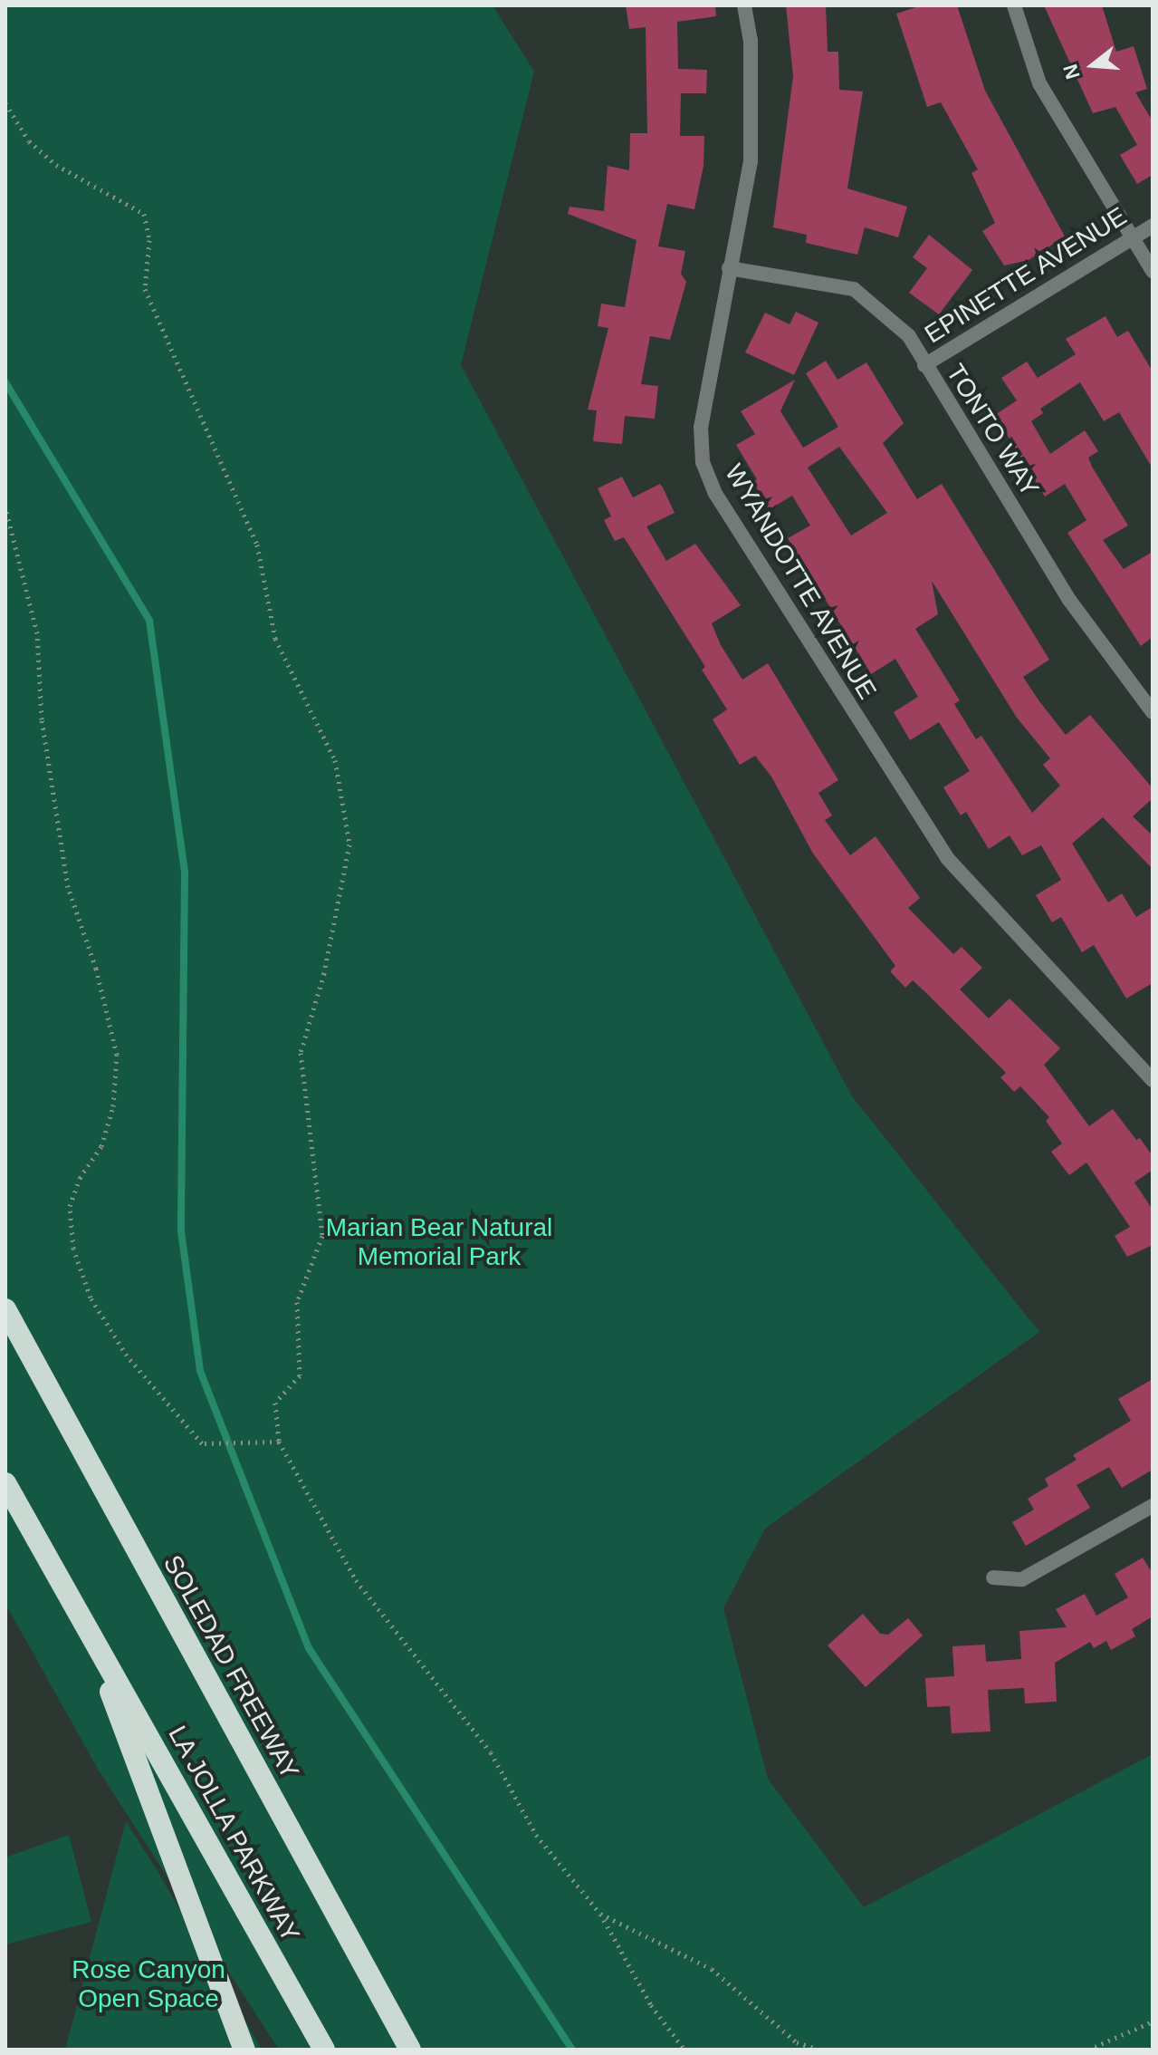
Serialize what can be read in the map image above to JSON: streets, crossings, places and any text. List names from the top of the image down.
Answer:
{
  "streets": {
    "highway": ["SOLEDAD FREEWAY", "LA JOLLA PARKWAY"],
    "street": ["EPINETTE AVENUE", "TONTO WAY", "WYANDOTTE AVENUE"]
  },
  "crossings": [
    ["EPINETTE AVENUE", "TONTO WAY"],
    ["TONTO WAY", "WYANDOTTE AVENUE"]
  ],
  "parks": ["Marian Bear Natural Memorial Park", "Rose Canyon Open Space"],
  "north": "left"
}
